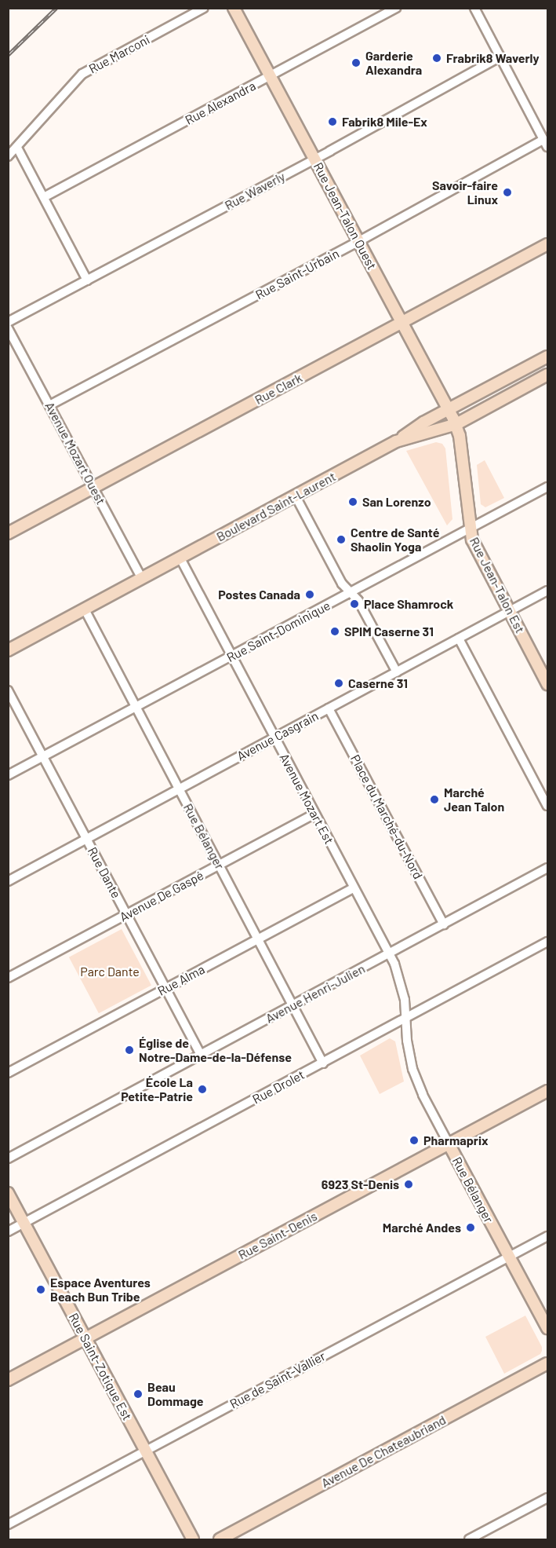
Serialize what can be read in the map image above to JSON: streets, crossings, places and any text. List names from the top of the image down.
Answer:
{
  "streets": {
    "main road": [
      "Rue Jean-Talon Ouest",
      "Rue Clark",
      "Boulevard Saint-Laurent",
      "Rue Jean-Talon Est",
      "Rue Bélanger",
      "Rue Saint-Denis",
      "Rue Saint-Zotique Est",
      "Avenue De Chateaubriand"
    ],
    "street": [
      "Rue Marconi",
      "Rue Alexandra",
      "Rue Waverly",
      "Rue Saint-Urbain",
      "Avenue Mozart Ouest",
      "Rue Saint-Dominique",
      "Avenue Casgrain",
      "Avenue Mozart Est",
      "Place du Marché-du-Nord",
      "Rue Dante",
      "Avenue De Gaspé",
      "Rue Alma",
      "Avenue Henri-Julien",
      "Rue Drolet",
      "Rue de Saint-Vallier"
    ]
  },
  "crossings": [
    ["Rue Alexandra", "Rue Jean-Talon Ouest"],
    ["Rue Waverly", "Rue Jean-Talon Ouest"],
    ["Rue Jean-Talon Ouest", "Rue Saint-Urbain"],
    ["Rue Jean-Talon Ouest", "Rue Clark"],
    ["Rue Jean-Talon Ouest", "Boulevard Saint-Laurent"],
    ["Rue Jean-Talon Ouest", "Rue Jean-Talon Est"],
    ["Rue Saint-Urbain", "Avenue Mozart Ouest"],
    ["Rue Clark", "Avenue Mozart Ouest"],
    ["Avenue Mozart Ouest", "Boulevard Saint-Laurent"],
    ["Boulevard Saint-Laurent", "Rue Jean-Talon Est"],
    ["Boulevard Saint-Laurent", "Avenue Mozart Est"],
    ["Boulevard Saint-Laurent", "Rue Bélanger"],
    ["Rue Jean-Talon Est", "Rue Saint-Dominique"],
    ["Rue Jean-Talon Est", "Avenue Casgrain"],
    ["Rue Saint-Dominique", "Avenue Mozart Est"],
    ["Rue Saint-Dominique", "Rue Bélanger"],
    ["Rue Saint-Dominique", "Rue Dante"],
    ["Avenue Casgrain", "Avenue Mozart Est"],
    ["Avenue Casgrain", "Place du Marché-du-Nord"],
    ["Avenue Casgrain", "Rue Bélanger"],
    ["Avenue Casgrain", "Rue Dante"],
    ["Avenue Mozart Est", "Rue Bélanger"],
    ["Avenue Mozart Est", "Avenue De Gaspé"],
    ["Avenue Mozart Est", "Rue Alma"],
    ["Avenue Mozart Est", "Avenue Henri-Julien"],
    ["Avenue Mozart Est", "Rue Drolet"],
    ["Place du Marché-du-Nord", "Avenue Henri-Julien"],
    ["Rue Bélanger", "Avenue De Gaspé"],
    ["Rue Bélanger", "Rue Alma"],
    ["Rue Bélanger", "Avenue Henri-Julien"],
    ["Rue Bélanger", "Rue Drolet"],
    ["Rue Bélanger", "Rue Saint-Denis"],
    ["Rue Bélanger", "Rue de Saint-Vallier"],
    ["Rue Dante", "Avenue De Gaspé"],
    ["Rue Dante", "Rue Alma"],
    ["Rue Dante", "Avenue Henri-Julien"],
    ["Rue Drolet", "Rue Saint-Zotique Est"],
    ["Rue Saint-Denis", "Rue Saint-Zotique Est"],
    ["Rue Saint-Zotique Est", "Rue de Saint-Vallier"]
  ],
  "parks": ["Parc Dante"],
  "places": [
    "Frabrik8 Waverly",
    "Garderie Alexandra",
    "Fabrik8 Mile-Ex",
    "Savoir-faire Linux",
    "San Lorenzo",
    "Centre de Santé Shaolin Yoga",
    "Postes Canada",
    "Place Shamrock",
    "SPIM Caserne 31",
    "Caserne 31",
    "Marché Jean Talon",
    "Église de Notre-Dame-de-la-Défense",
    "École La Petite-Patrie",
    "Pharmaprix",
    "6923 St-Denis",
    "Marché Andes",
    "Espace Aventures Beach Bun Tribe",
    "Beau Dommage"
  ]
}
